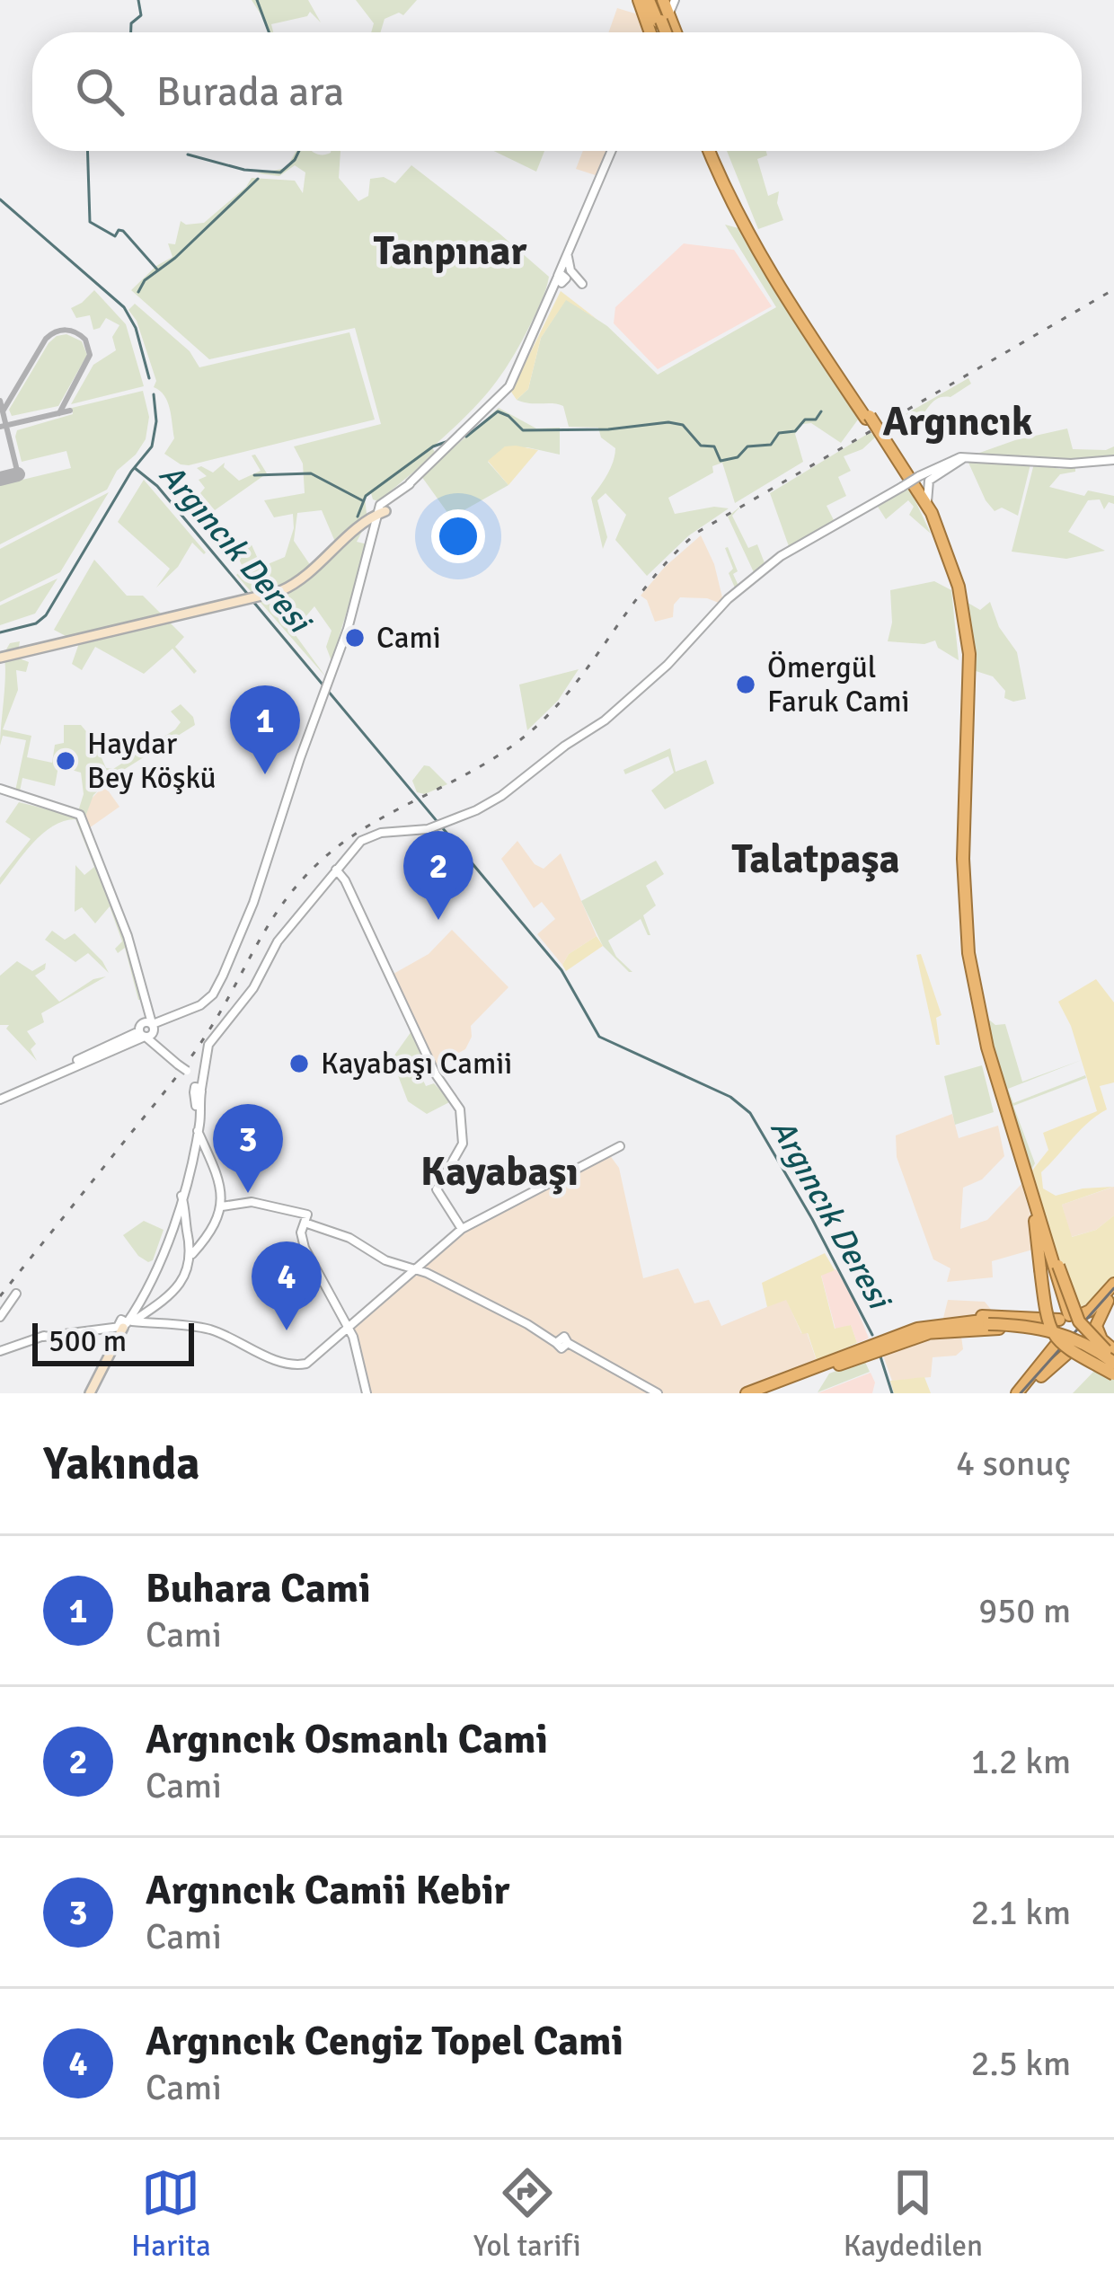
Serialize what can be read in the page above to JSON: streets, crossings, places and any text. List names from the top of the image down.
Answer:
{
  "districts": [
    "Tanpınar",
    "Argıncık",
    "Talatpaşa",
    "Kayabaşı"
  ],
  "water": ["Argıncık Deresi"],
  "places": [
    "Cami",
    "Ömergül Faruk Cami",
    "Haydar Bey Köşkü",
    "Kayabaşı Camii"
  ],
  "scale_bar": "500 m",
  "page": {
    "search": "Burada ara",
    "pins": [
      "1",
      "2",
      "3",
      "4"
    ],
    "scale": "500 m",
    "heading": ["Yakında", "4 sonuç"],
    "list": [
      {
        "mark": "1",
        "name": "Buhara Cami",
        "note": "Cami",
        "value": "950 m"
      },
      {
        "mark": "2",
        "name": "Argıncık Osmanlı Cami",
        "note": "Cami",
        "value": "1.2 km"
      },
      {
        "mark": "3",
        "name": "Argıncık Camii Kebir",
        "note": "Cami",
        "value": "2.1 km"
      },
      {
        "mark": "4",
        "name": "Argıncık Cengiz Topel Cami",
        "note": "Cami",
        "value": "2.5 km"
      }
    ],
    "nav": ["Harita", "Yol tarifi", "Kaydedilen"]
  }
}
